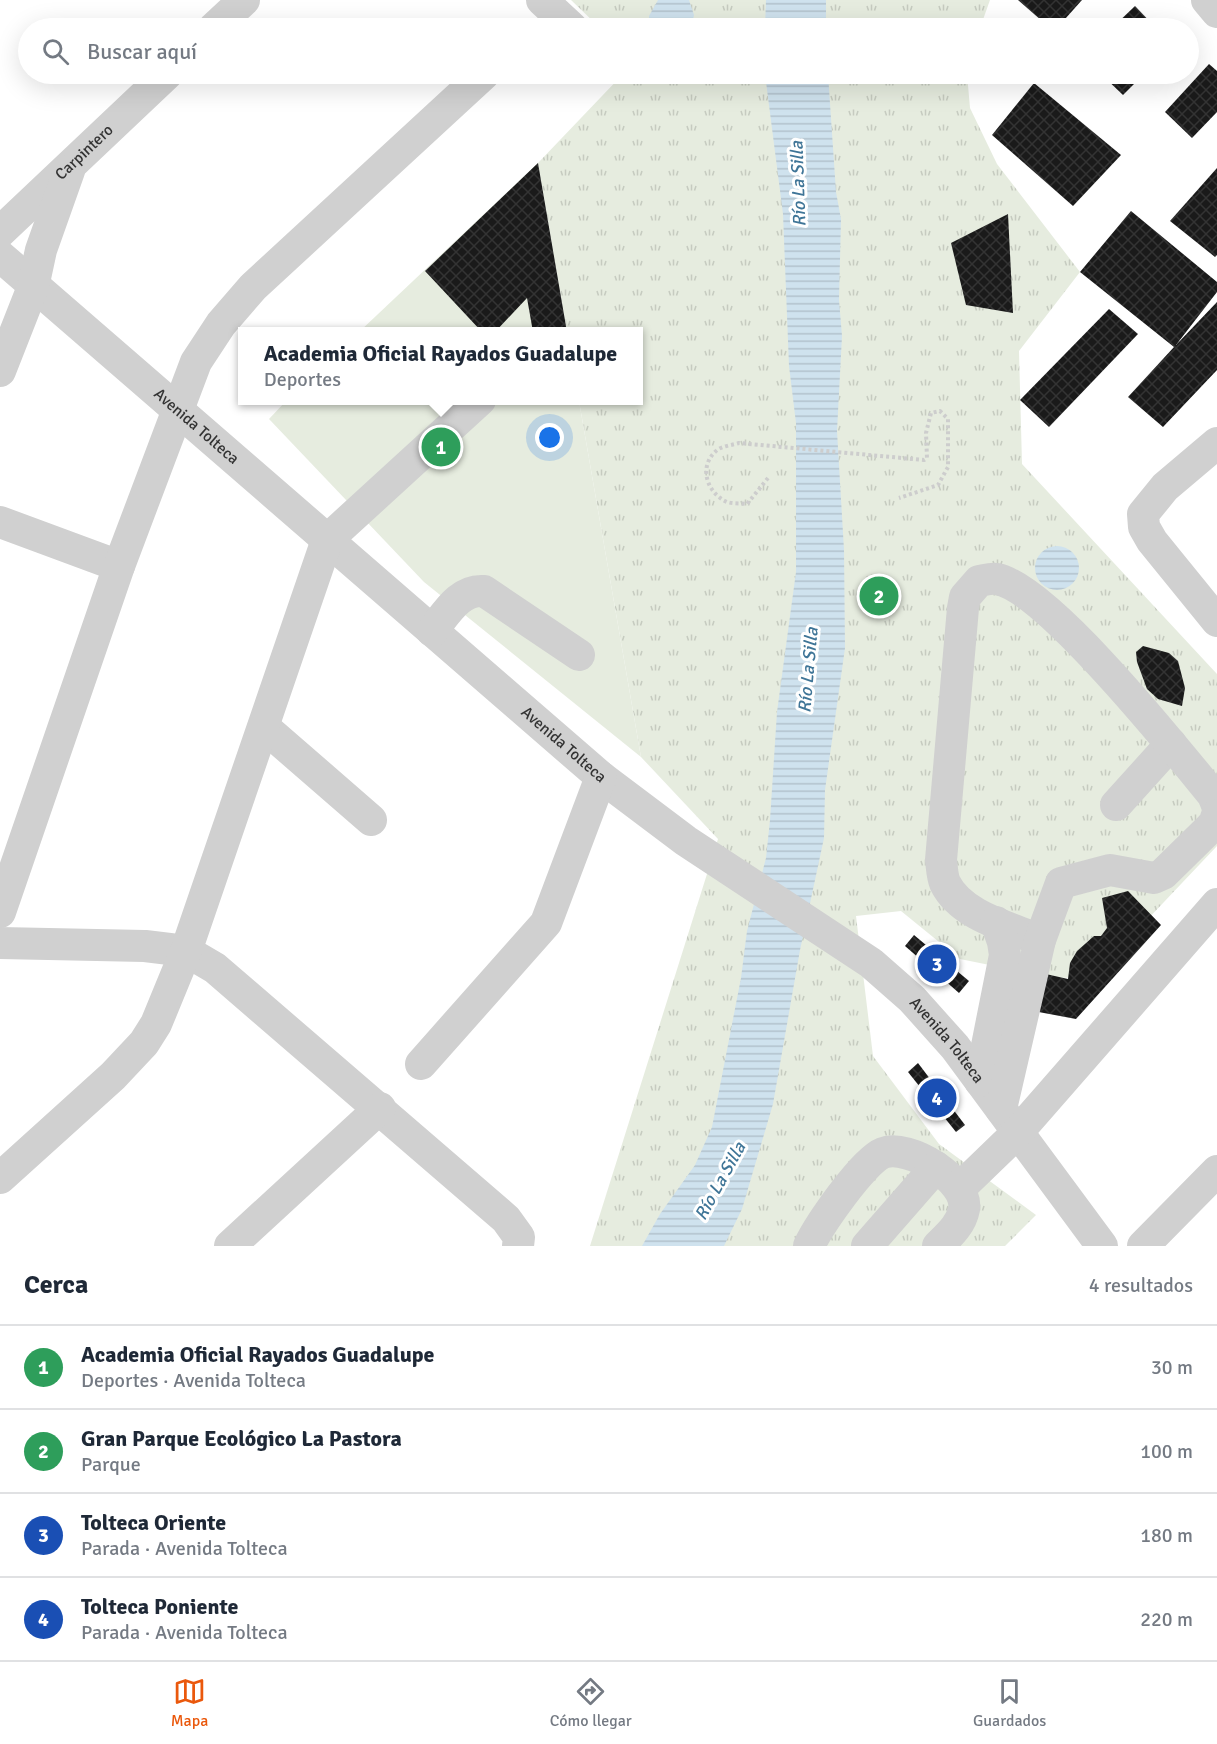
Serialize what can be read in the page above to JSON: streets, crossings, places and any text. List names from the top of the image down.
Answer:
{
  "streets": {
    "street": ["Carpintero", "Avenida Tolteca"]
  },
  "water": ["Río La Silla"],
  "page": {
    "search": "Buscar aquí",
    "popup": ["Academia Oficial Rayados Guadalupe", "Deportes"],
    "pins": [
      "1",
      "2",
      "3",
      "4"
    ],
    "heading": ["Cerca", "4 resultados"],
    "list": [
      {
        "mark": "1",
        "name": "Academia Oficial Rayados Guadalupe",
        "note": "Deportes · Avenida Tolteca",
        "value": "30 m"
      },
      {
        "mark": "2",
        "name": "Gran Parque Ecológico La Pastora",
        "note": "Parque",
        "value": "100 m"
      },
      {
        "mark": "3",
        "name": "Tolteca Oriente",
        "note": "Parada · Avenida Tolteca",
        "value": "180 m"
      },
      {
        "mark": "4",
        "name": "Tolteca Poniente",
        "note": "Parada · Avenida Tolteca",
        "value": "220 m"
      }
    ],
    "nav": ["Mapa", "Cómo llegar", "Guardados"]
  }
}
